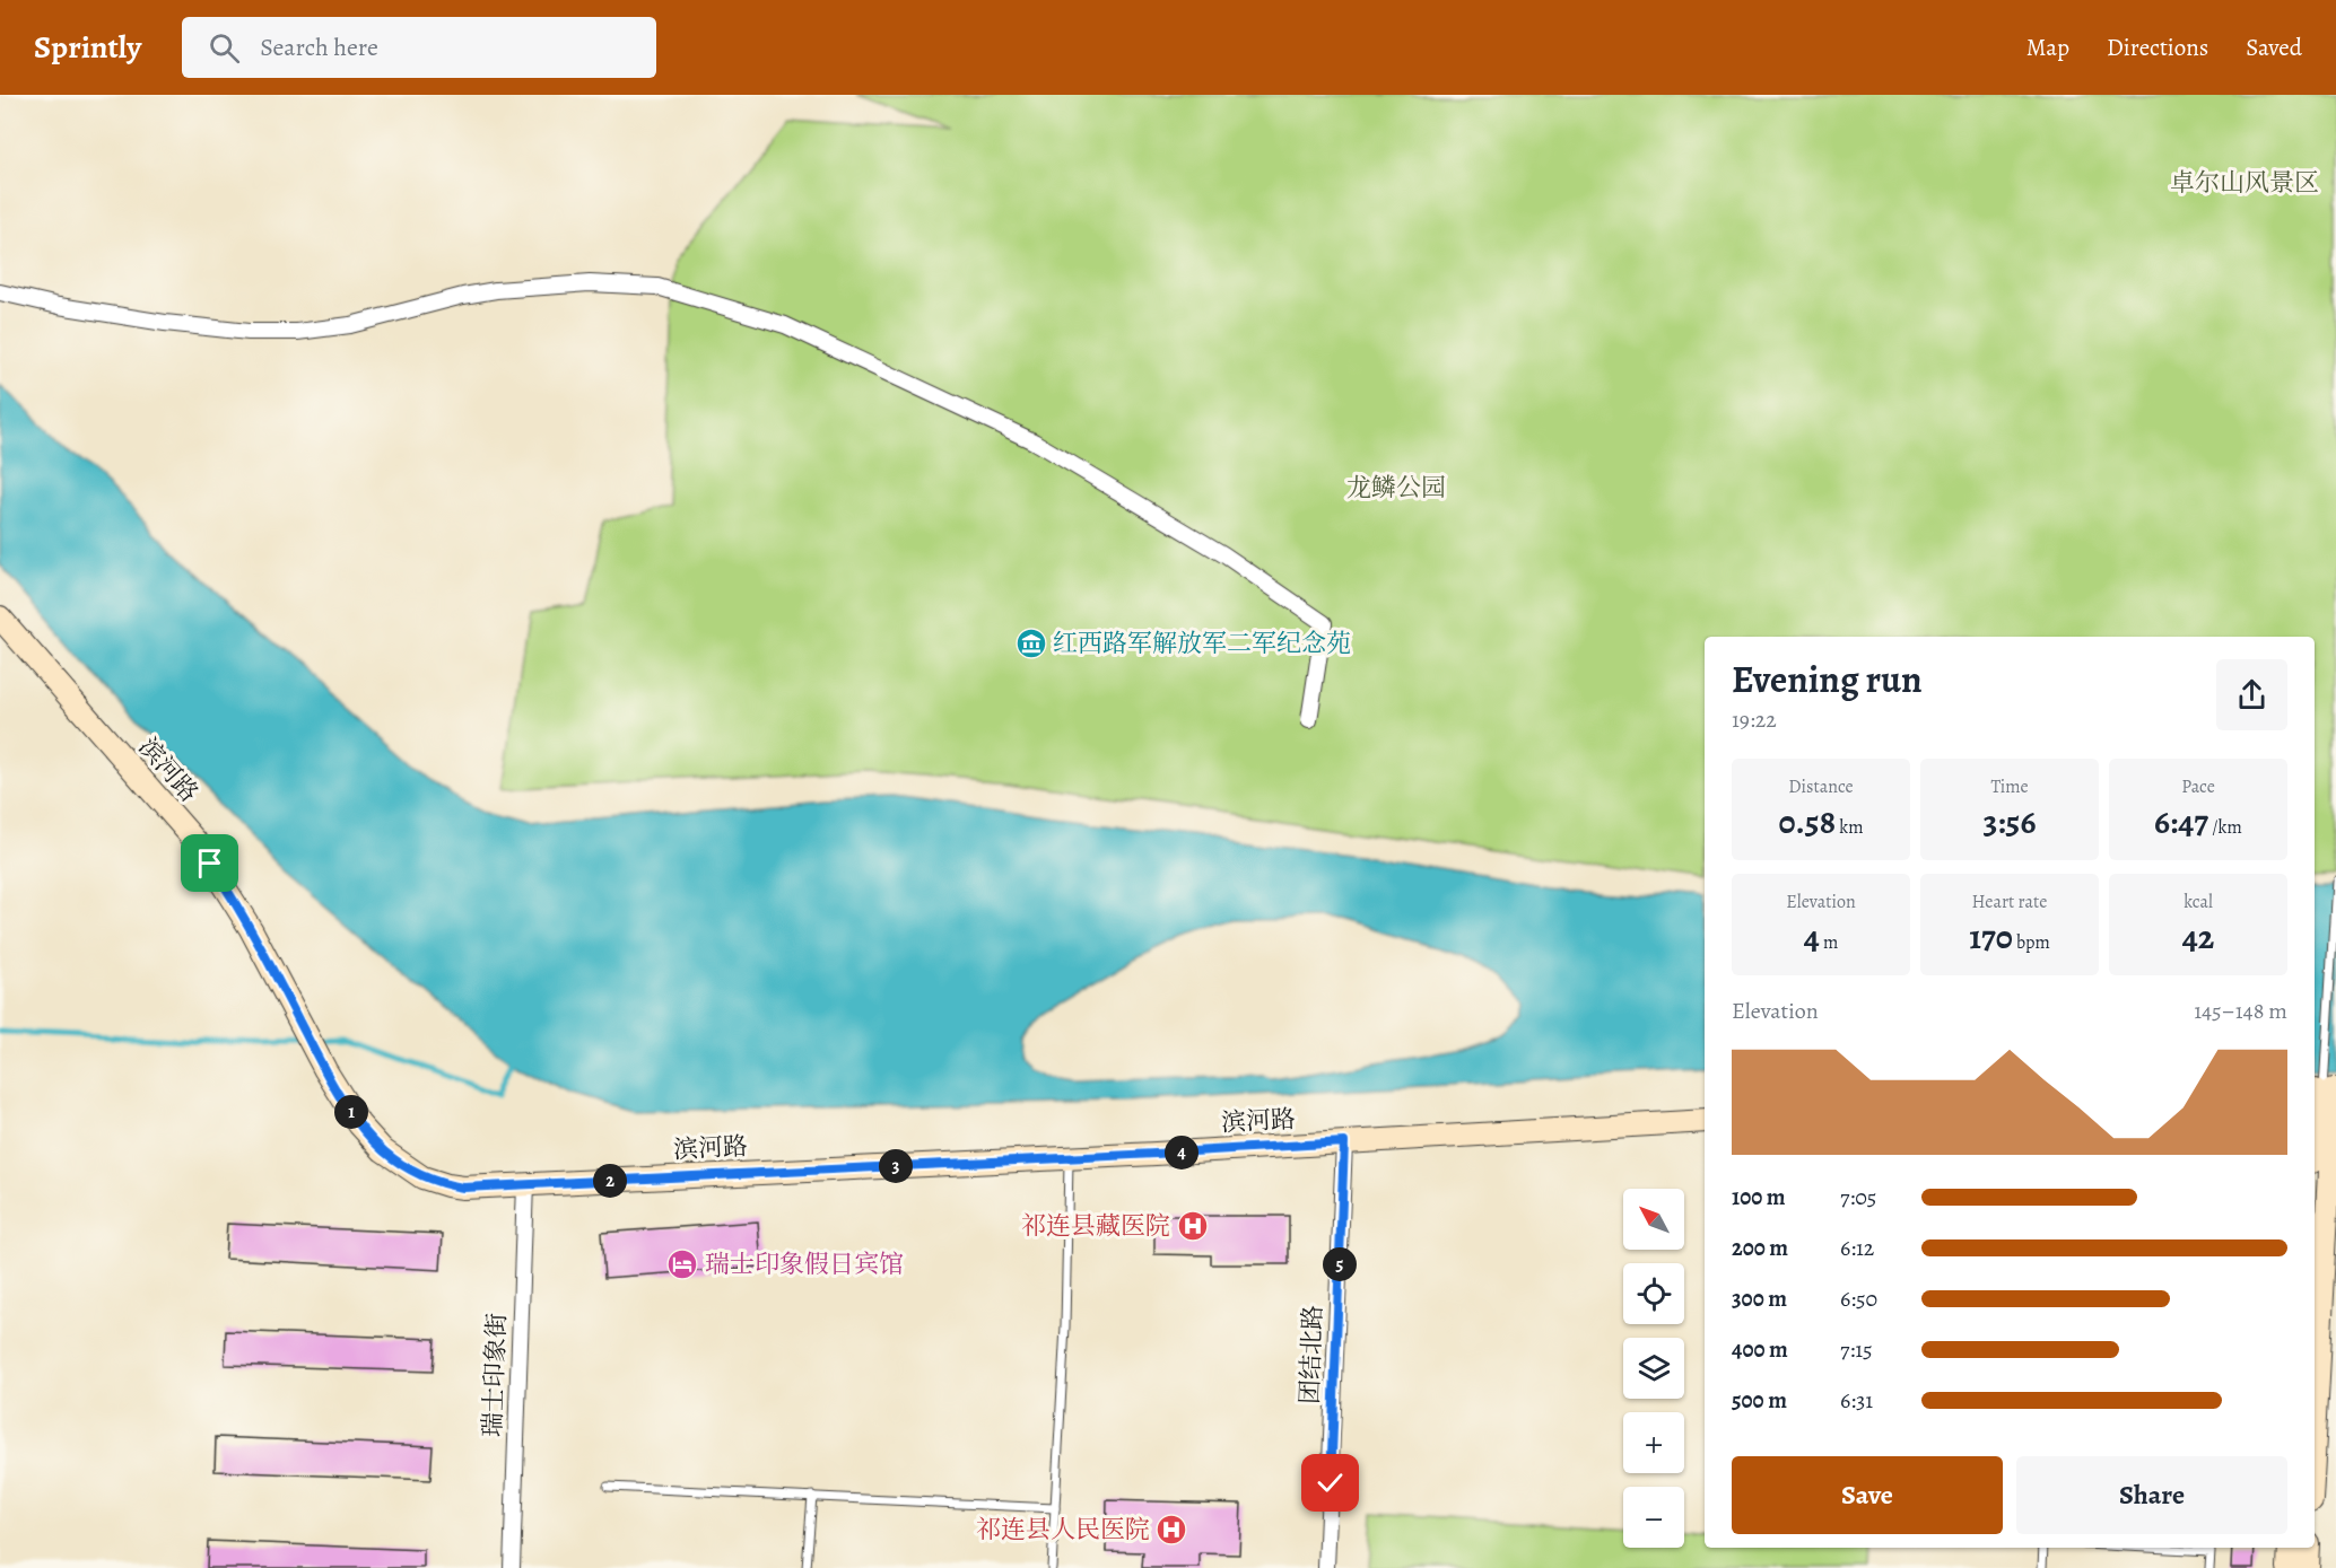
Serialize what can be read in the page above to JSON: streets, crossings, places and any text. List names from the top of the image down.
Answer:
{
  "streets": {
    "street": ["滨河路", "团结北路", "瑞士印象街"]
  },
  "crossings": [
    ["滨河路", "团结北路"],
    ["滨河路", "瑞士印象街"]
  ],
  "parks": ["卓尔山风景区", "龙鳞公园"],
  "places": {
    "museum": ["红西路军解放军二军纪念苑"],
    "hospital": ["祁连县藏医院", "祁连县人民医院"],
    "hotel": ["瑞士印象假日宾馆"]
  },
  "north": "top left",
  "page": {
    "header": "Sprintly",
    "search": "Search here",
    "nav": ["Map", "Directions", "Saved"],
    "heading": ["Evening run", "19:22"],
    "stats": [
      ["Distance", "0.58 km"],
      ["Time", "3:56"],
      ["Pace", "6:47 /km"],
      ["Elevation", "4 m"],
      ["Heart rate", "170 bpm"],
      ["kcal", "42"]
    ],
    "chart": ["Elevation", "145–148 m"],
    "pins": [
      "1",
      "4",
      "3",
      "2",
      "5"
    ],
    "list": [
      {
        "name": "100 m",
        "note": "7:05"
      },
      {
        "name": "200 m",
        "note": "6:12"
      },
      {
        "name": "300 m",
        "note": "6:50"
      },
      {
        "name": "400 m",
        "note": "7:15"
      },
      {
        "name": "500 m",
        "note": "6:31"
      }
    ],
    "map_buttons": ["+", "−"],
    "buttons": ["Save", "Share"]
  }
}
